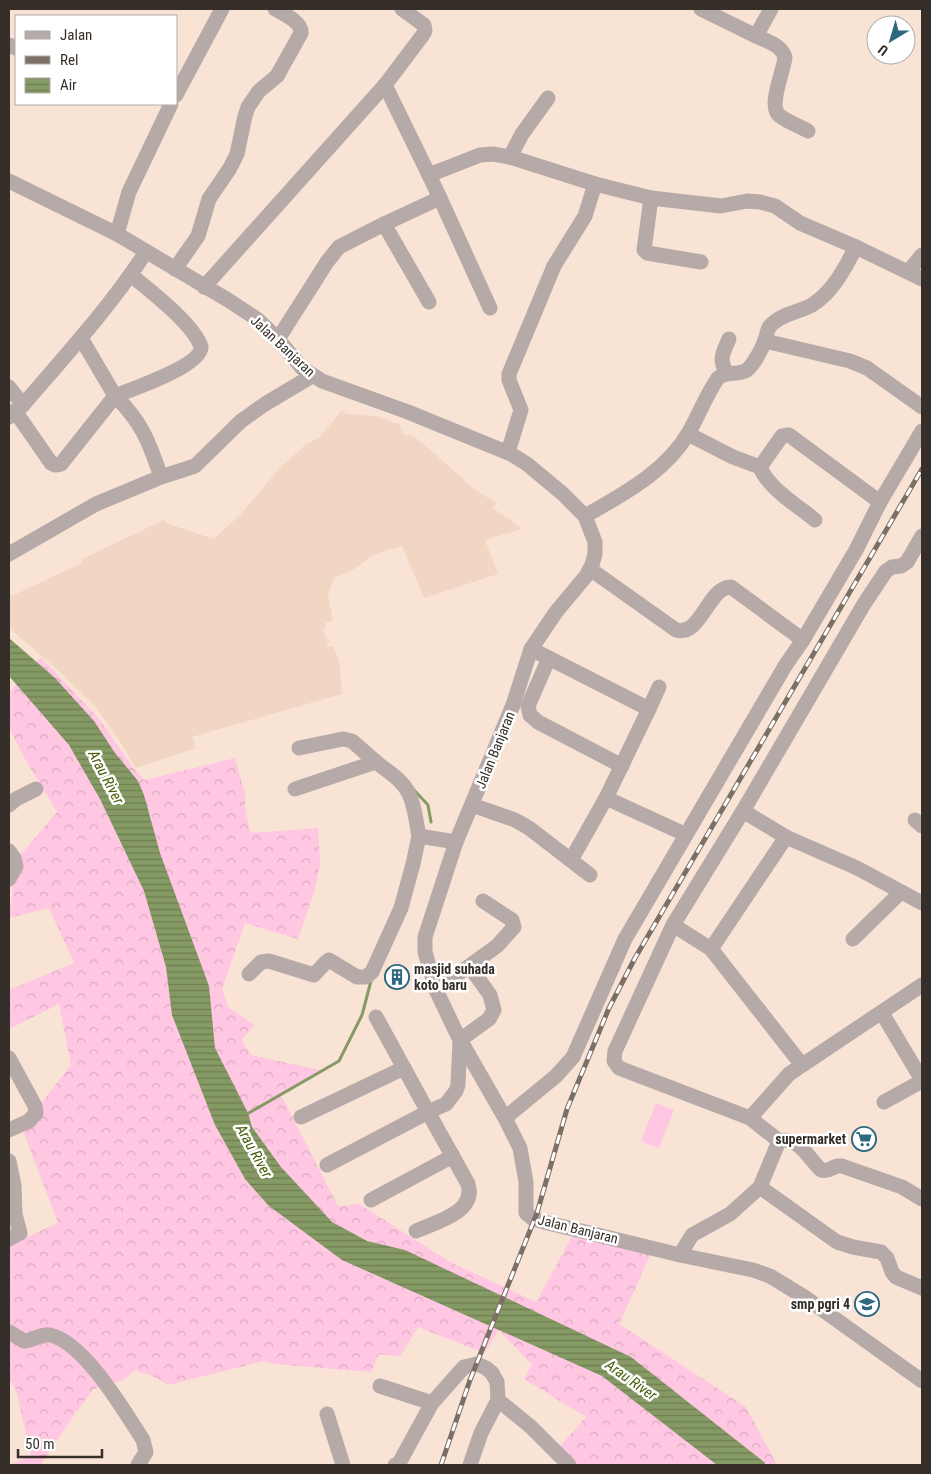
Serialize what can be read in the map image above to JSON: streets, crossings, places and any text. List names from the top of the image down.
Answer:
{
  "streets": {
    "street": ["Jalan Banjaran"]
  },
  "water": ["Arau River"],
  "places": {
    "building": ["masjid suhada koto baru"],
    "supermarket": ["supermarket"],
    "school or university": ["smp pgri 4"]
  },
  "legend": ["Jalan", "Rel", "Air"],
  "scale_bar": "50 m",
  "north": "bottom left"
}
